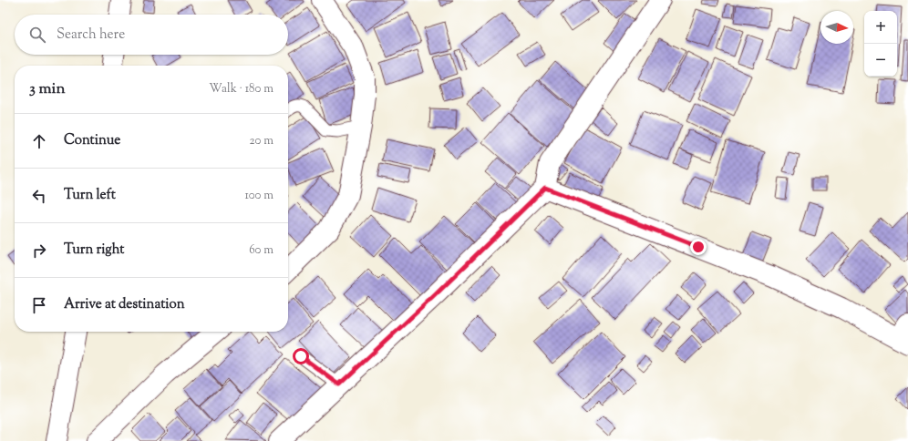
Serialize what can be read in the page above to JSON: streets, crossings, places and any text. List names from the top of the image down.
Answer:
{
  "north": "right",
  "page": {
    "map_buttons": ["+", "−"],
    "search": "Search here",
    "heading": ["3 min", "Walk · 180 m"],
    "list": [
      ["Continue", "20 m"],
      ["Turn left", "100 m"],
      ["Turn right", "60 m"],
      "Arrive at destination"
    ]
  }
}
